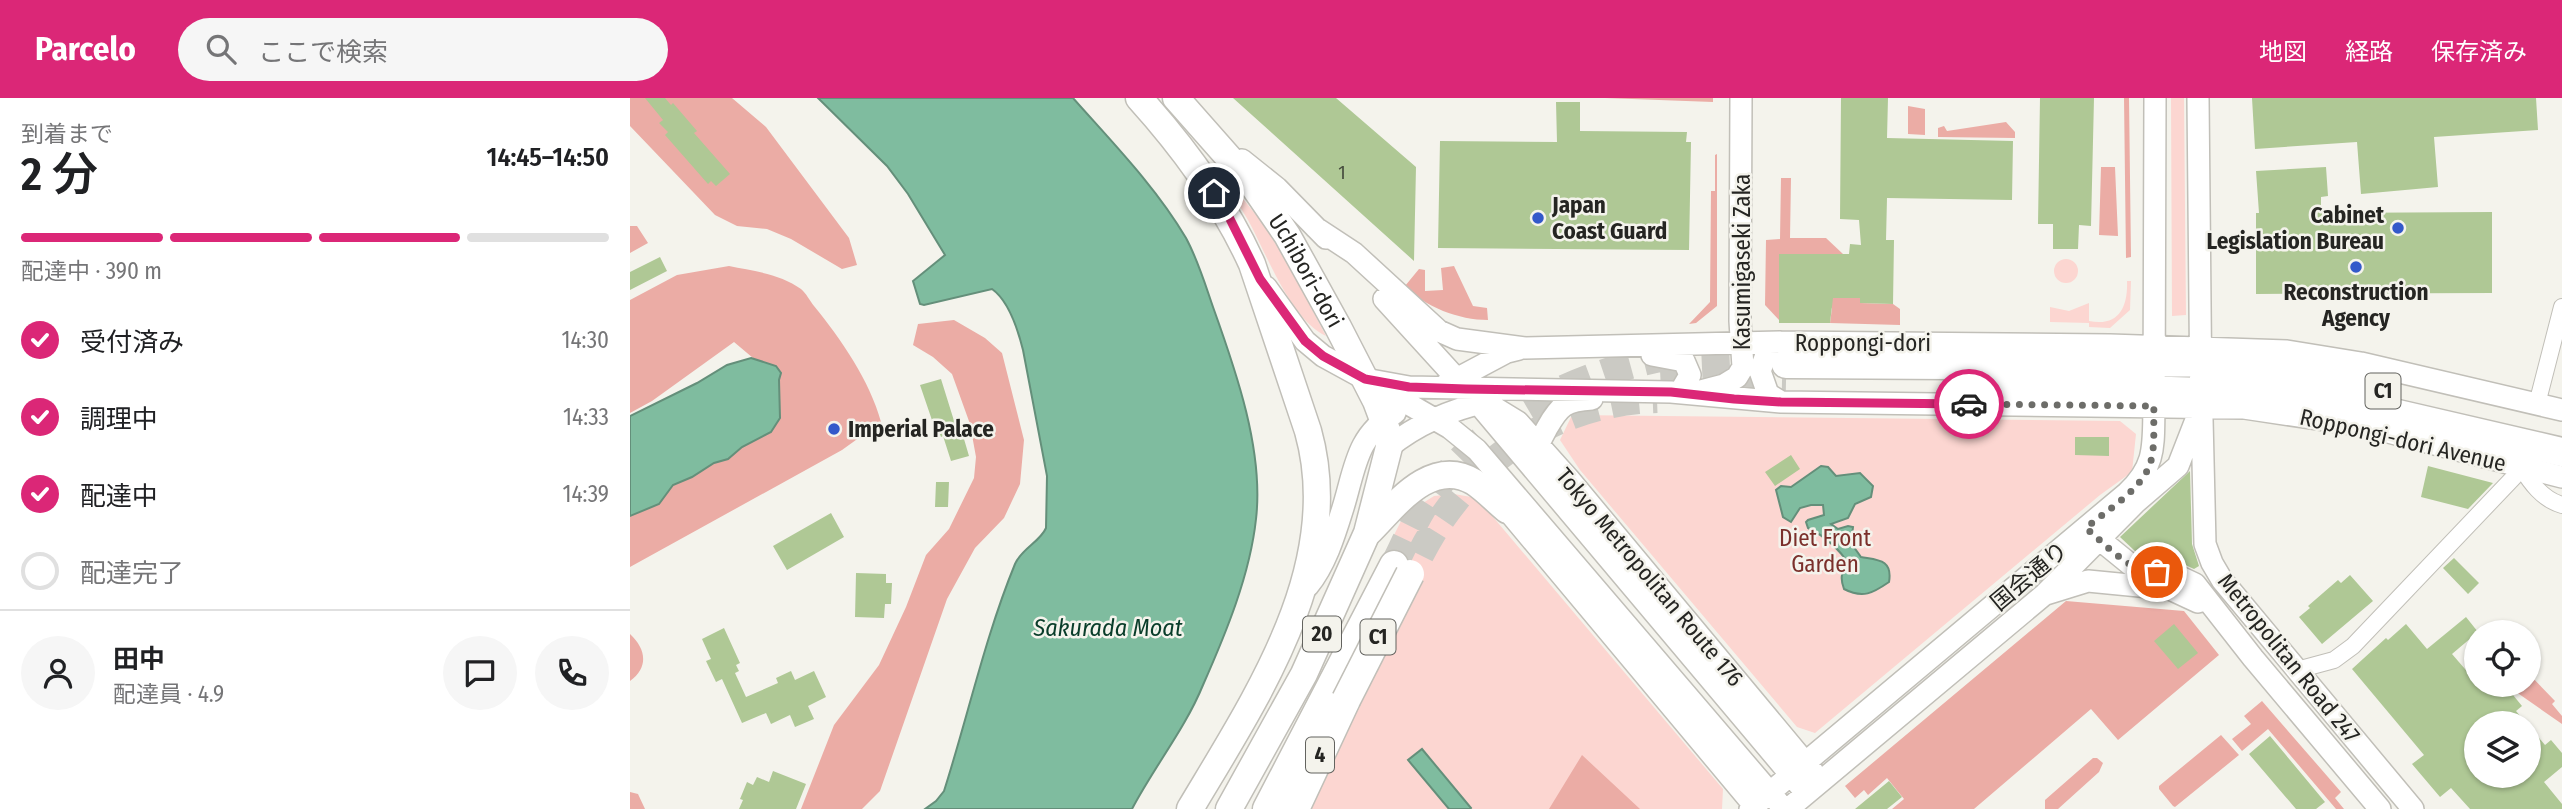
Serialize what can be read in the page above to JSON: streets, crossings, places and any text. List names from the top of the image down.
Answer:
{
  "streets": {
    "highway": [
      "Uchibori-dori",
      "C1",
      "20",
      "4"
    ],
    "main road": [
      "Kasumigaseki Zaka",
      "Roppongi-dori",
      "Roppongi-dori Avenue",
      "国会通り",
      "Tokyo Metropolitan Route 176",
      "Metropolitan Road 247"
    ]
  },
  "crossings": [
    ["Kasumigaseki Zaka", "Roppongi-dori"],
    ["Uchibori-dori", "Roppongi-dori"],
    ["Uchibori-dori", "Tokyo Metropolitan Route 176"],
    ["Roppongi-dori", "C1"],
    ["Roppongi-dori", "Roppongi-dori Avenue"],
    ["Roppongi-dori", "国会通り"],
    ["Roppongi-dori", "Tokyo Metropolitan Route 176"],
    ["Roppongi-dori", "Metropolitan Road 247"],
    ["C1", "Roppongi-dori Avenue"],
    ["C1", "国会通り"],
    ["C1", "Metropolitan Road 247"],
    ["C1", "4"],
    ["Roppongi-dori Avenue", "国会通り"],
    ["Roppongi-dori Avenue", "Metropolitan Road 247"],
    ["国会通り", "Tokyo Metropolitan Route 176"],
    ["国会通り", "Metropolitan Road 247"]
  ],
  "water": ["Sakurada Moat"],
  "parks": ["Diet Front Garden"],
  "places": [
    "Japan Coast Guard",
    "Cabinet Legislation Bureau",
    "Reconstruction Agency",
    "Imperial Palace"
  ],
  "house_numbers": ["1"],
  "page": {
    "header": "Parcelo",
    "search": "ここで検索",
    "nav": ["地図", "経路", "保存済み"],
    "heading": ["2 分", "到着まで", "14:45–14:50"],
    "panel": ["田中", "配達員 · 4.9"],
    "bar": "配達中 · 390 m",
    "list": [
      ["受付済み", "14:30"],
      ["調理中", "14:33"],
      ["配達中", "14:39"],
      "配達完了"
    ]
  }
}
